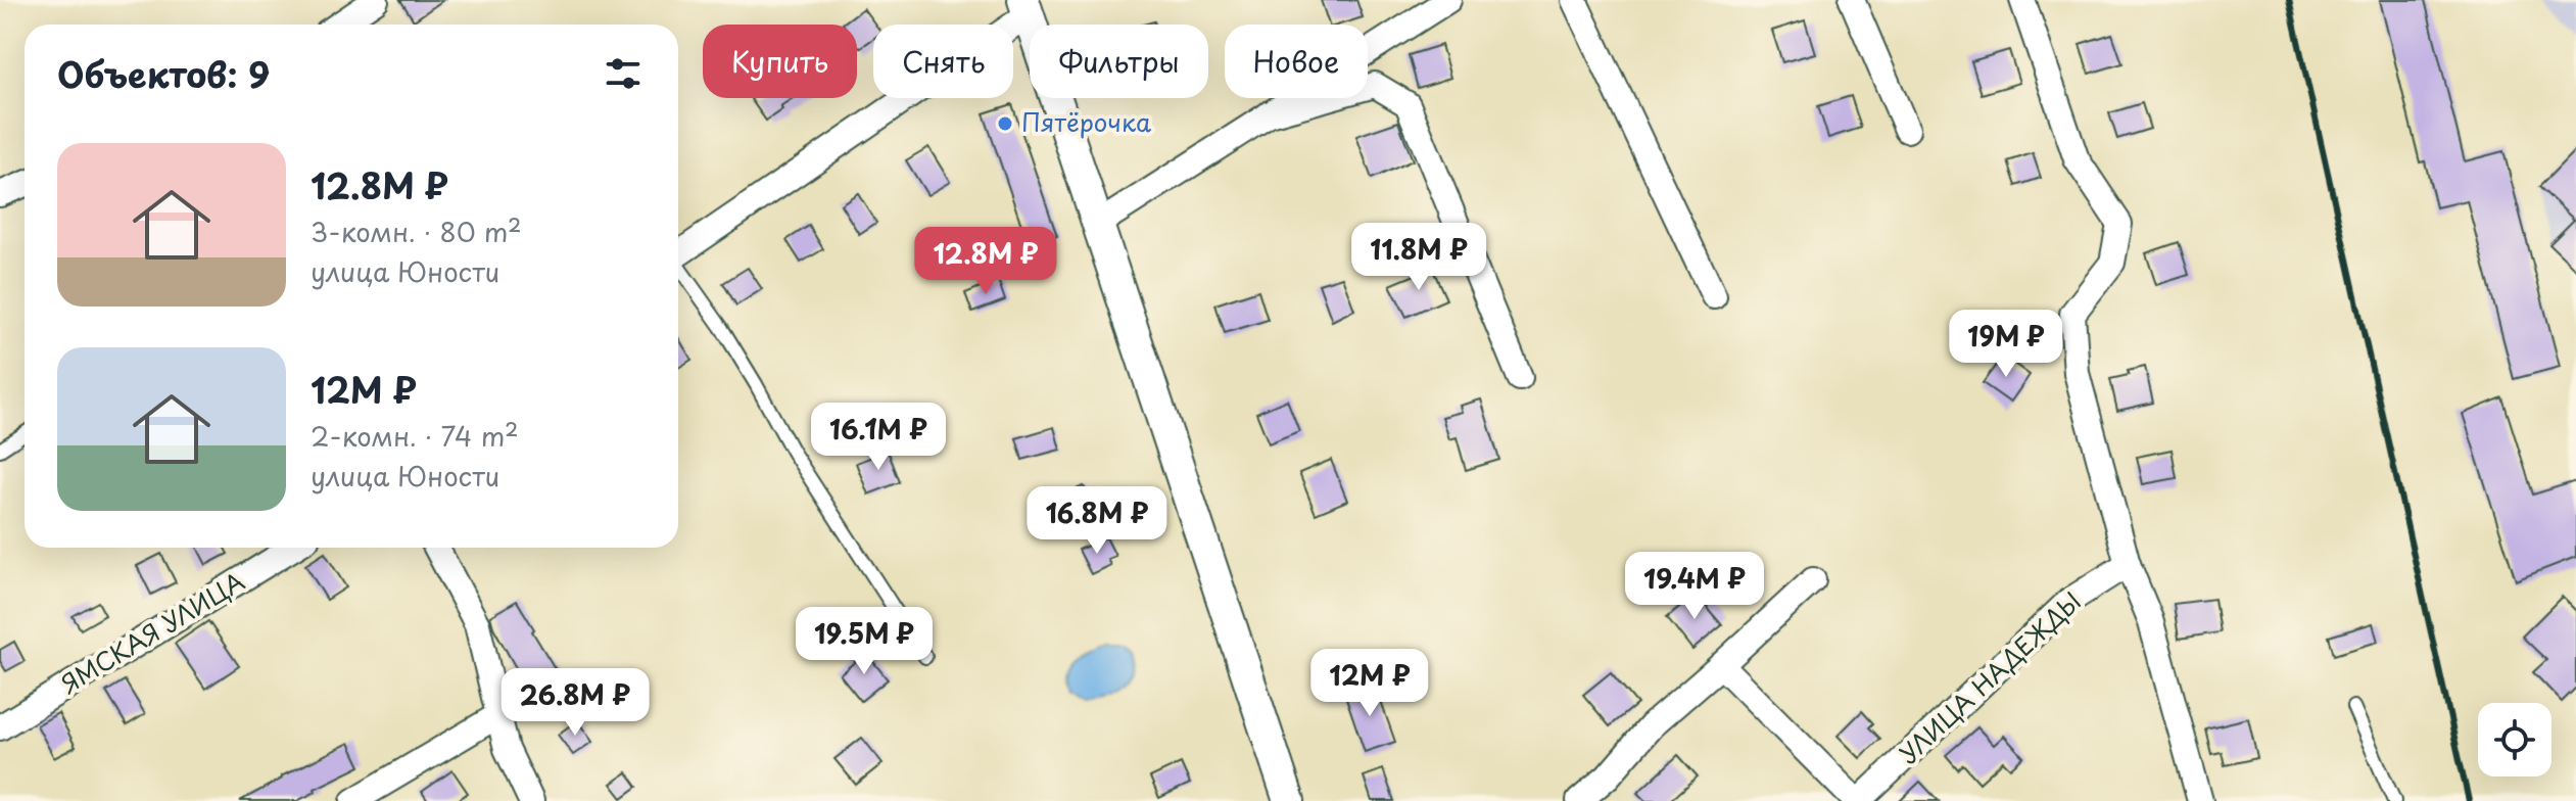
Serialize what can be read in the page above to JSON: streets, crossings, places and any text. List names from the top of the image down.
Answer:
{
  "streets": {
    "street": ["ЯМСКАЯ УЛИЦА", "УЛИЦА НАДЕЖДЫ"]
  },
  "places": ["Пятёрочка"],
  "page": {
    "chip": [
      "Купить",
      "Снять",
      "Фильтры",
      "Новое"
    ],
    "heading": "Объектов: 9",
    "list": [
      {
        "name": "12.8M ₽",
        "note": "3-комн. · 80 m² · улица Юности"
      },
      {
        "name": "12M ₽",
        "note": "2-комн. · 74 m² · улица Юности"
      }
    ],
    "price": [
      "11.8M ₽",
      "12.8M ₽",
      "19M ₽",
      "16.1M ₽",
      "16.8M ₽",
      "19.4M ₽",
      "19.5M ₽",
      "12M ₽",
      "26.8M ₽"
    ]
  }
}
